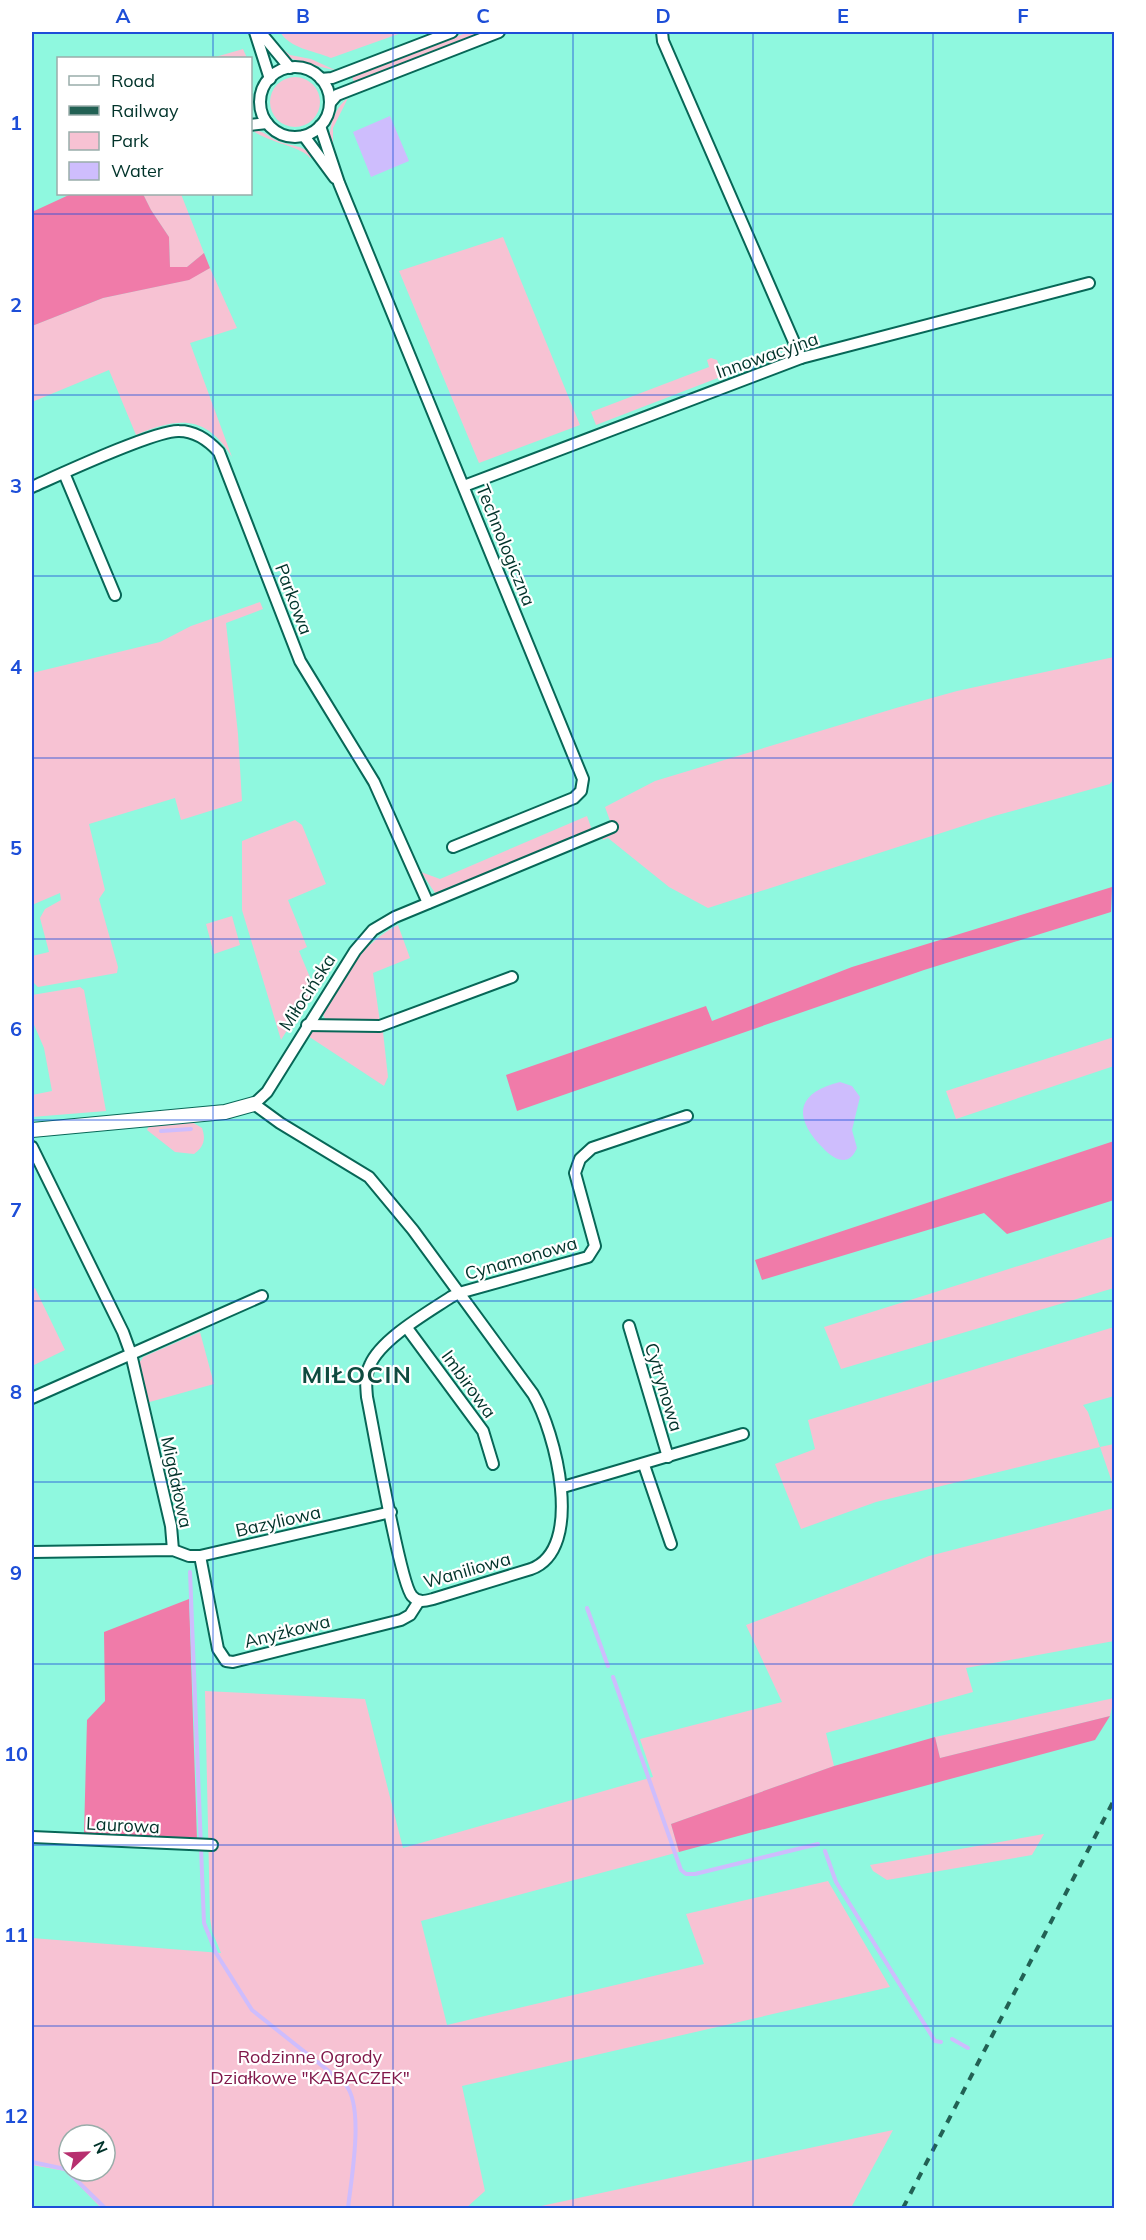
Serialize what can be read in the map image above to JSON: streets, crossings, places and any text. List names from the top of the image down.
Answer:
{
  "streets": {
    "street": [
      "Innowacyjna",
      "Technologiczna",
      "Parkowa",
      "Miłocińska",
      "Cynamonowa",
      "Imbirowa",
      "Cytrynowa",
      "Migdałowa",
      "Bazyliowa",
      "Waniliowa",
      "Anyżkowa",
      "Laurowa"
    ]
  },
  "crossings": [
    ["Innowacyjna", "Technologiczna"],
    ["Parkowa", "Miłocińska"],
    ["Miłocińska", "Waniliowa"],
    ["Cynamonowa", "Waniliowa"],
    ["Imbirowa", "Waniliowa"],
    ["Cytrynowa", "Waniliowa"],
    ["Migdałowa", "Bazyliowa"],
    ["Bazyliowa", "Waniliowa"],
    ["Bazyliowa", "Anyżkowa"],
    ["Waniliowa", "Anyżkowa"]
  ],
  "districts": ["MIŁOCIN"],
  "parks": ["Rodzinne Ogrody Działkowe \"KABACZEK\""],
  "legend": [
    "Road",
    "Railway",
    "Park",
    "Water"
  ],
  "north": "top right",
  "grid": {
    "columns": [
      "A",
      "B",
      "C",
      "D",
      "E",
      "F"
    ],
    "rows": [
      "1",
      "2",
      "3",
      "4",
      "5",
      "6",
      "7",
      "8",
      "9",
      "10",
      "11",
      "12"
    ]
  }
}
